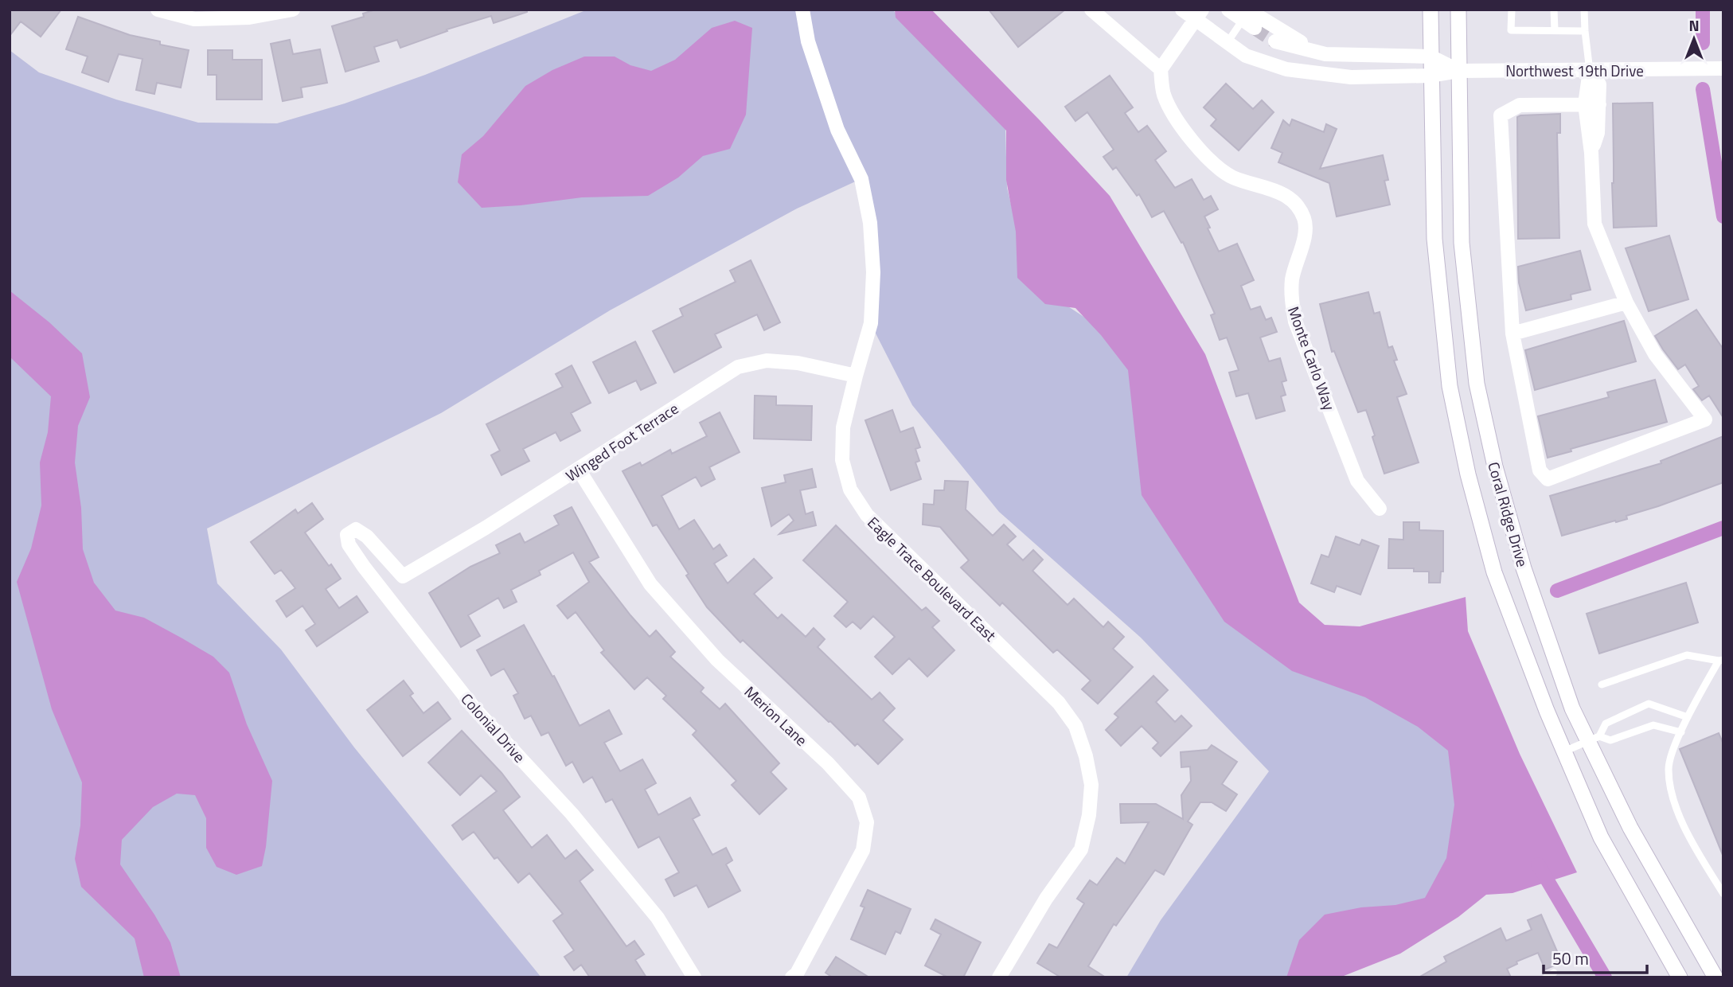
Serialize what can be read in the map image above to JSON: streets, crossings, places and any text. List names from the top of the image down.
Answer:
{
  "streets": {
    "main road": ["Coral Ridge Drive"],
    "street": [
      "Northwest 19th Drive",
      "Monte Carlo Way",
      "Winged Foot Terrace",
      "Eagle Trace Boulevard East",
      "Merion Lane",
      "Colonial Drive"
    ]
  },
  "crossings": [
    ["Northwest 19th Drive", "Coral Ridge Drive"],
    ["Winged Foot Terrace", "Eagle Trace Boulevard East"],
    ["Winged Foot Terrace", "Merion Lane"],
    ["Winged Foot Terrace", "Colonial Drive"]
  ],
  "scale_bar": "50 m",
  "north": "top"
}
